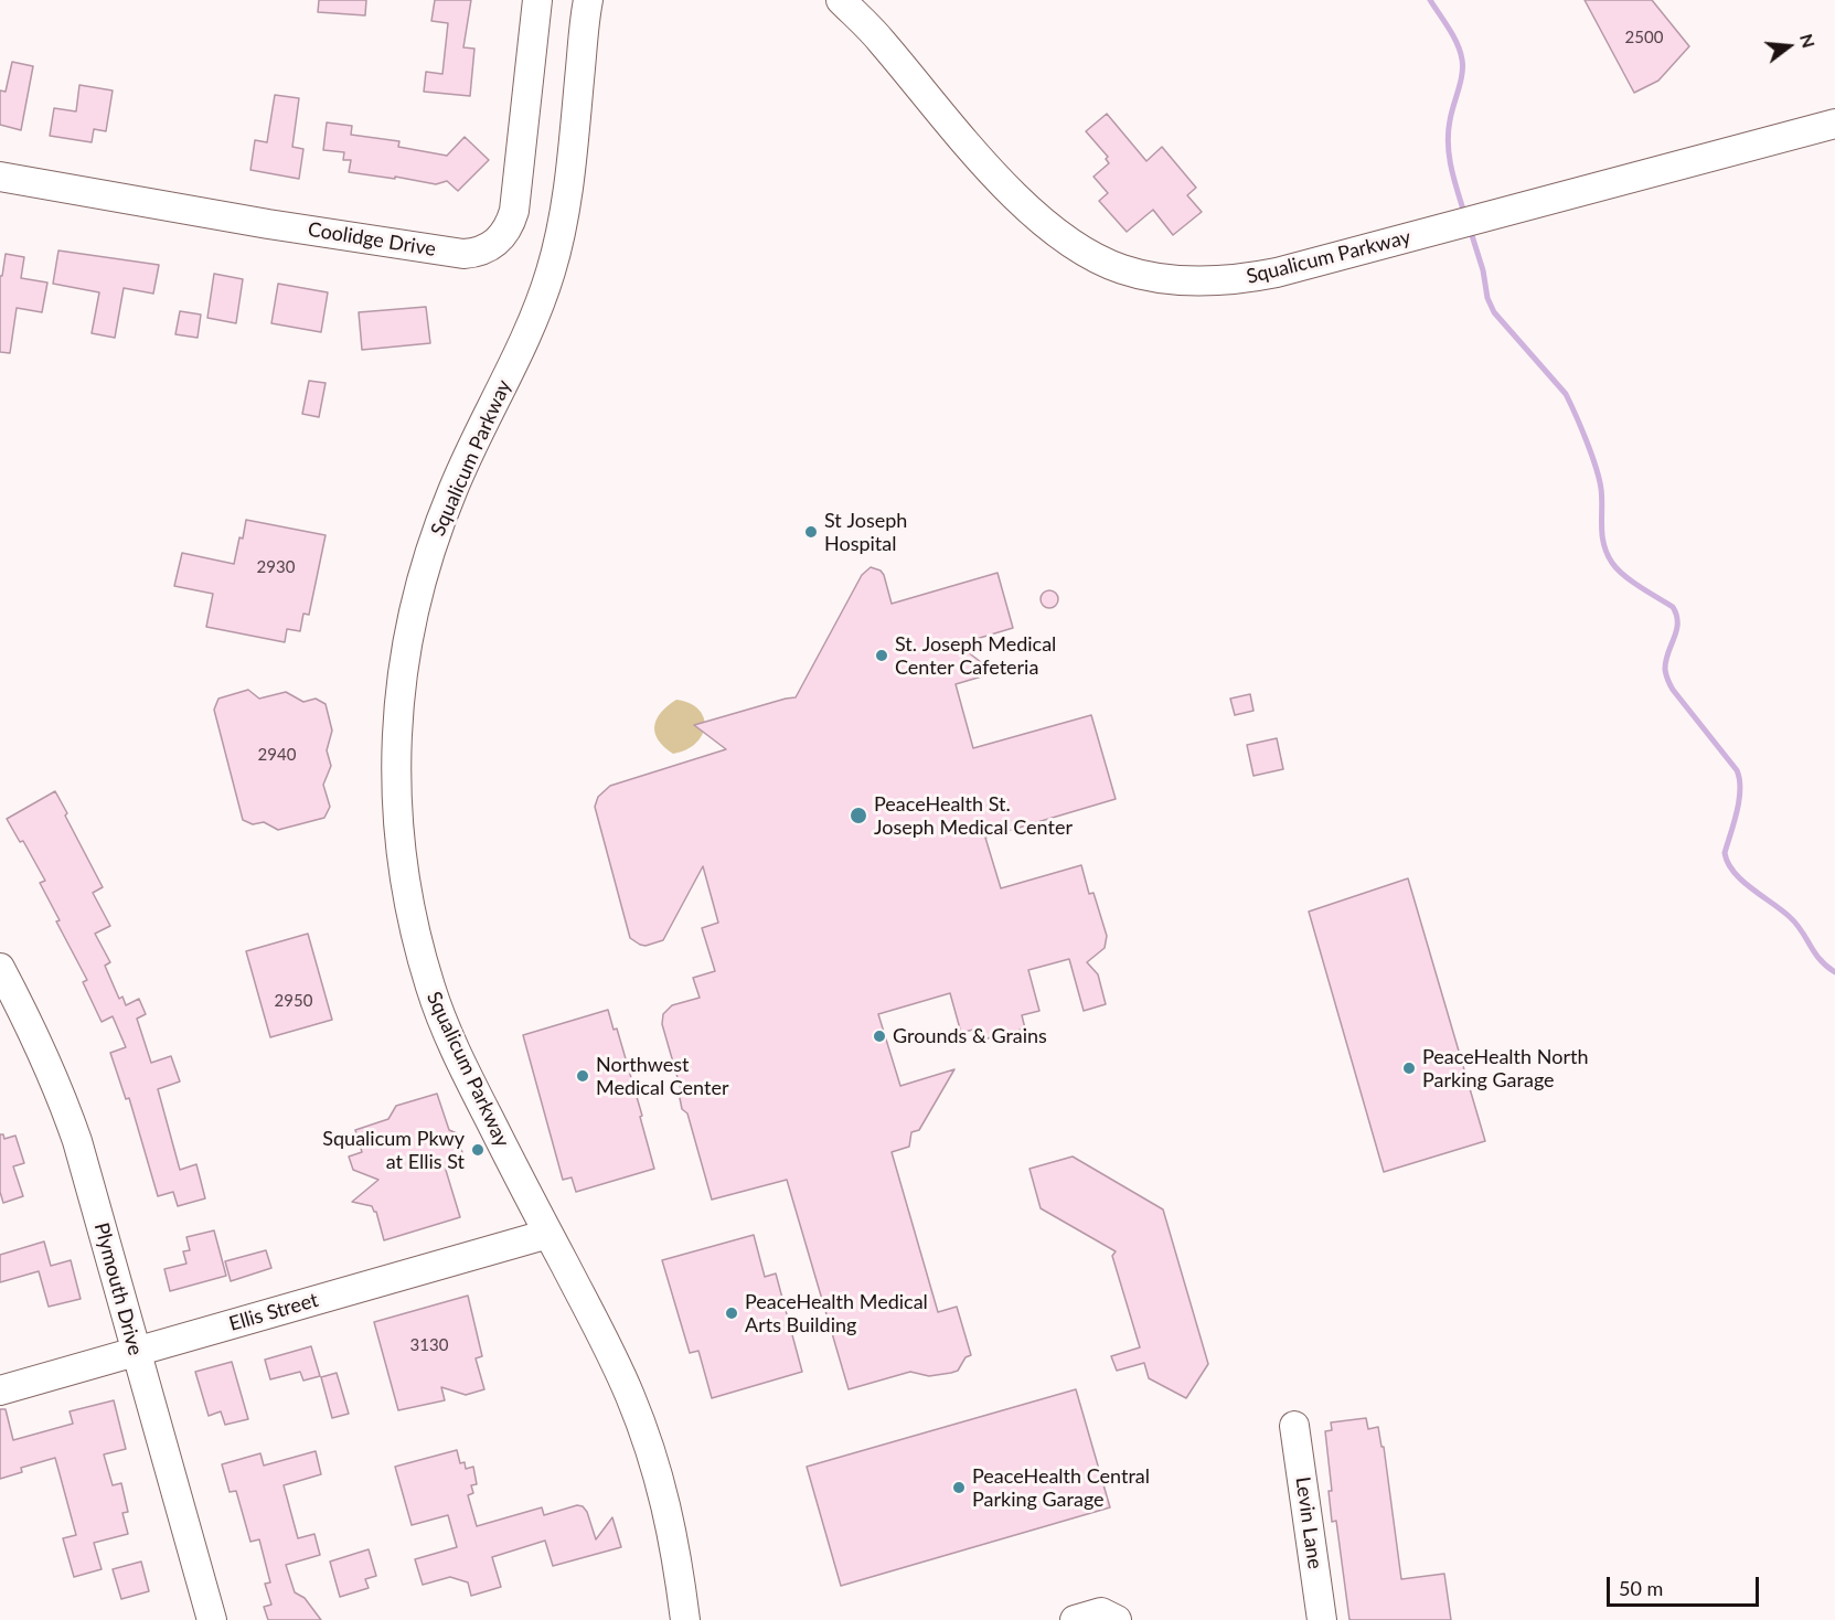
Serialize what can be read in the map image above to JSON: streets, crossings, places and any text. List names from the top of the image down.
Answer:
{
  "streets": {
    "street": [
      "Coolidge Drive",
      "Squalicum Parkway",
      "Plymouth Drive",
      "Ellis Street",
      "Levin Lane"
    ]
  },
  "crossings": [
    ["Squalicum Parkway", "Ellis Street"],
    ["Plymouth Drive", "Ellis Street"]
  ],
  "places": [
    "St Joseph Hospital",
    "St. Joseph Medical Center Cafeteria",
    "PeaceHealth St. Joseph Medical Center",
    "Grounds & Grains",
    "PeaceHealth North Parking Garage",
    "Northwest Medical Center",
    "Squalicum Pkwy at Ellis St",
    "PeaceHealth Medical Arts Building",
    "PeaceHealth Central Parking Garage"
  ],
  "house_numbers": [
    "2500",
    "2930",
    "2940",
    "2950",
    "3130"
  ],
  "scale_bar": "50 m",
  "north": "right"
}
